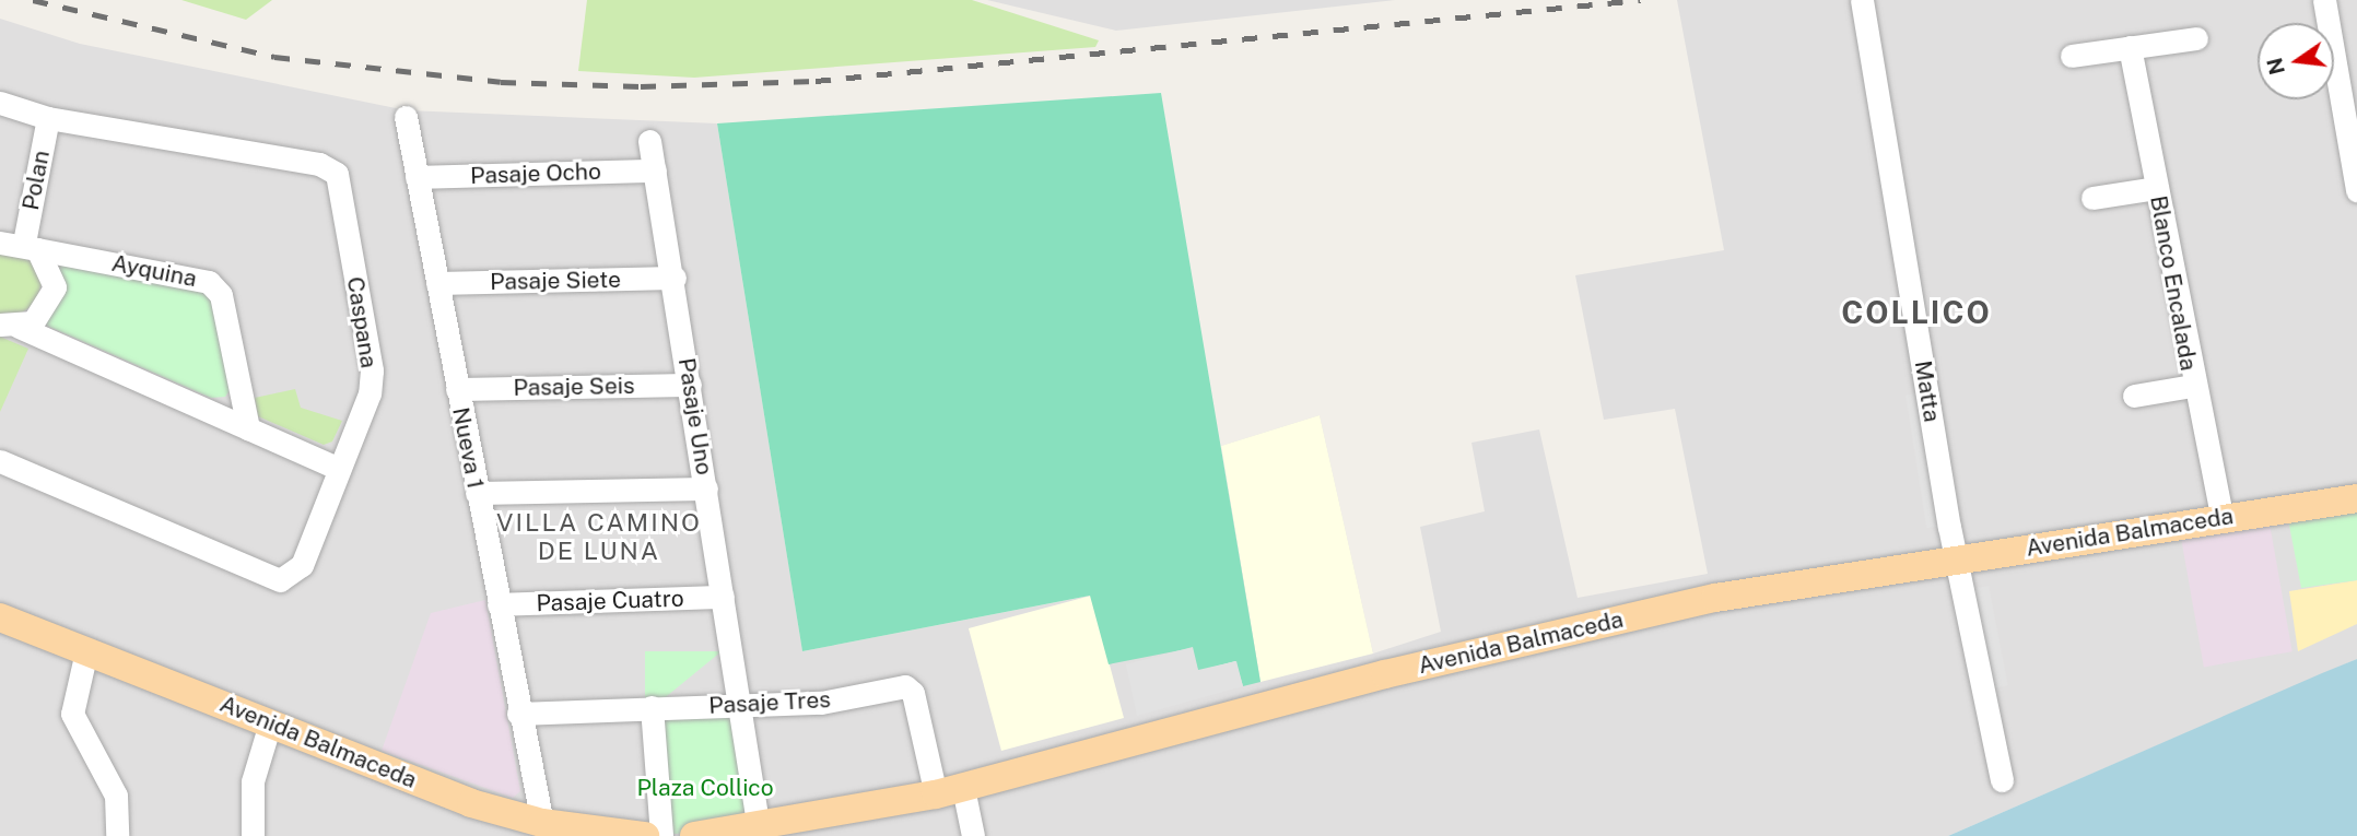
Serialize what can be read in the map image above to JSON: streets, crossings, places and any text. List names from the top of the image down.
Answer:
{
  "streets": {
    "main road": ["Avenida Balmaceda"],
    "street": [
      "Pasaje Ocho",
      "Polan",
      "Ayquina",
      "Pasaje Siete",
      "Blanco Encalada",
      "Caspana",
      "Pasaje Seis",
      "Matta",
      "Pasaje Uno",
      "Nueva 1",
      "Pasaje Cuatro",
      "Pasaje Tres"
    ]
  },
  "crossings": [
    ["Pasaje Ocho", "Pasaje Uno"],
    ["Pasaje Ocho", "Nueva 1"],
    ["Polan", "Ayquina"],
    ["Polan", "Caspana"],
    ["Pasaje Siete", "Pasaje Uno"],
    ["Pasaje Siete", "Nueva 1"],
    ["Blanco Encalada", "Avenida Balmaceda"],
    ["Pasaje Seis", "Pasaje Uno"],
    ["Pasaje Seis", "Nueva 1"],
    ["Matta", "Avenida Balmaceda"],
    ["Pasaje Uno", "Avenida Balmaceda"],
    ["Pasaje Uno", "Pasaje Cuatro"],
    ["Pasaje Uno", "Pasaje Tres"],
    ["Nueva 1", "Avenida Balmaceda"],
    ["Nueva 1", "Pasaje Cuatro"],
    ["Nueva 1", "Pasaje Tres"],
    ["Avenida Balmaceda", "Pasaje Tres"]
  ],
  "districts": ["COLLICO", "VILLA CAMINO DE LUNA"],
  "parks": ["Plaza Collico"],
  "north": "left"
}
